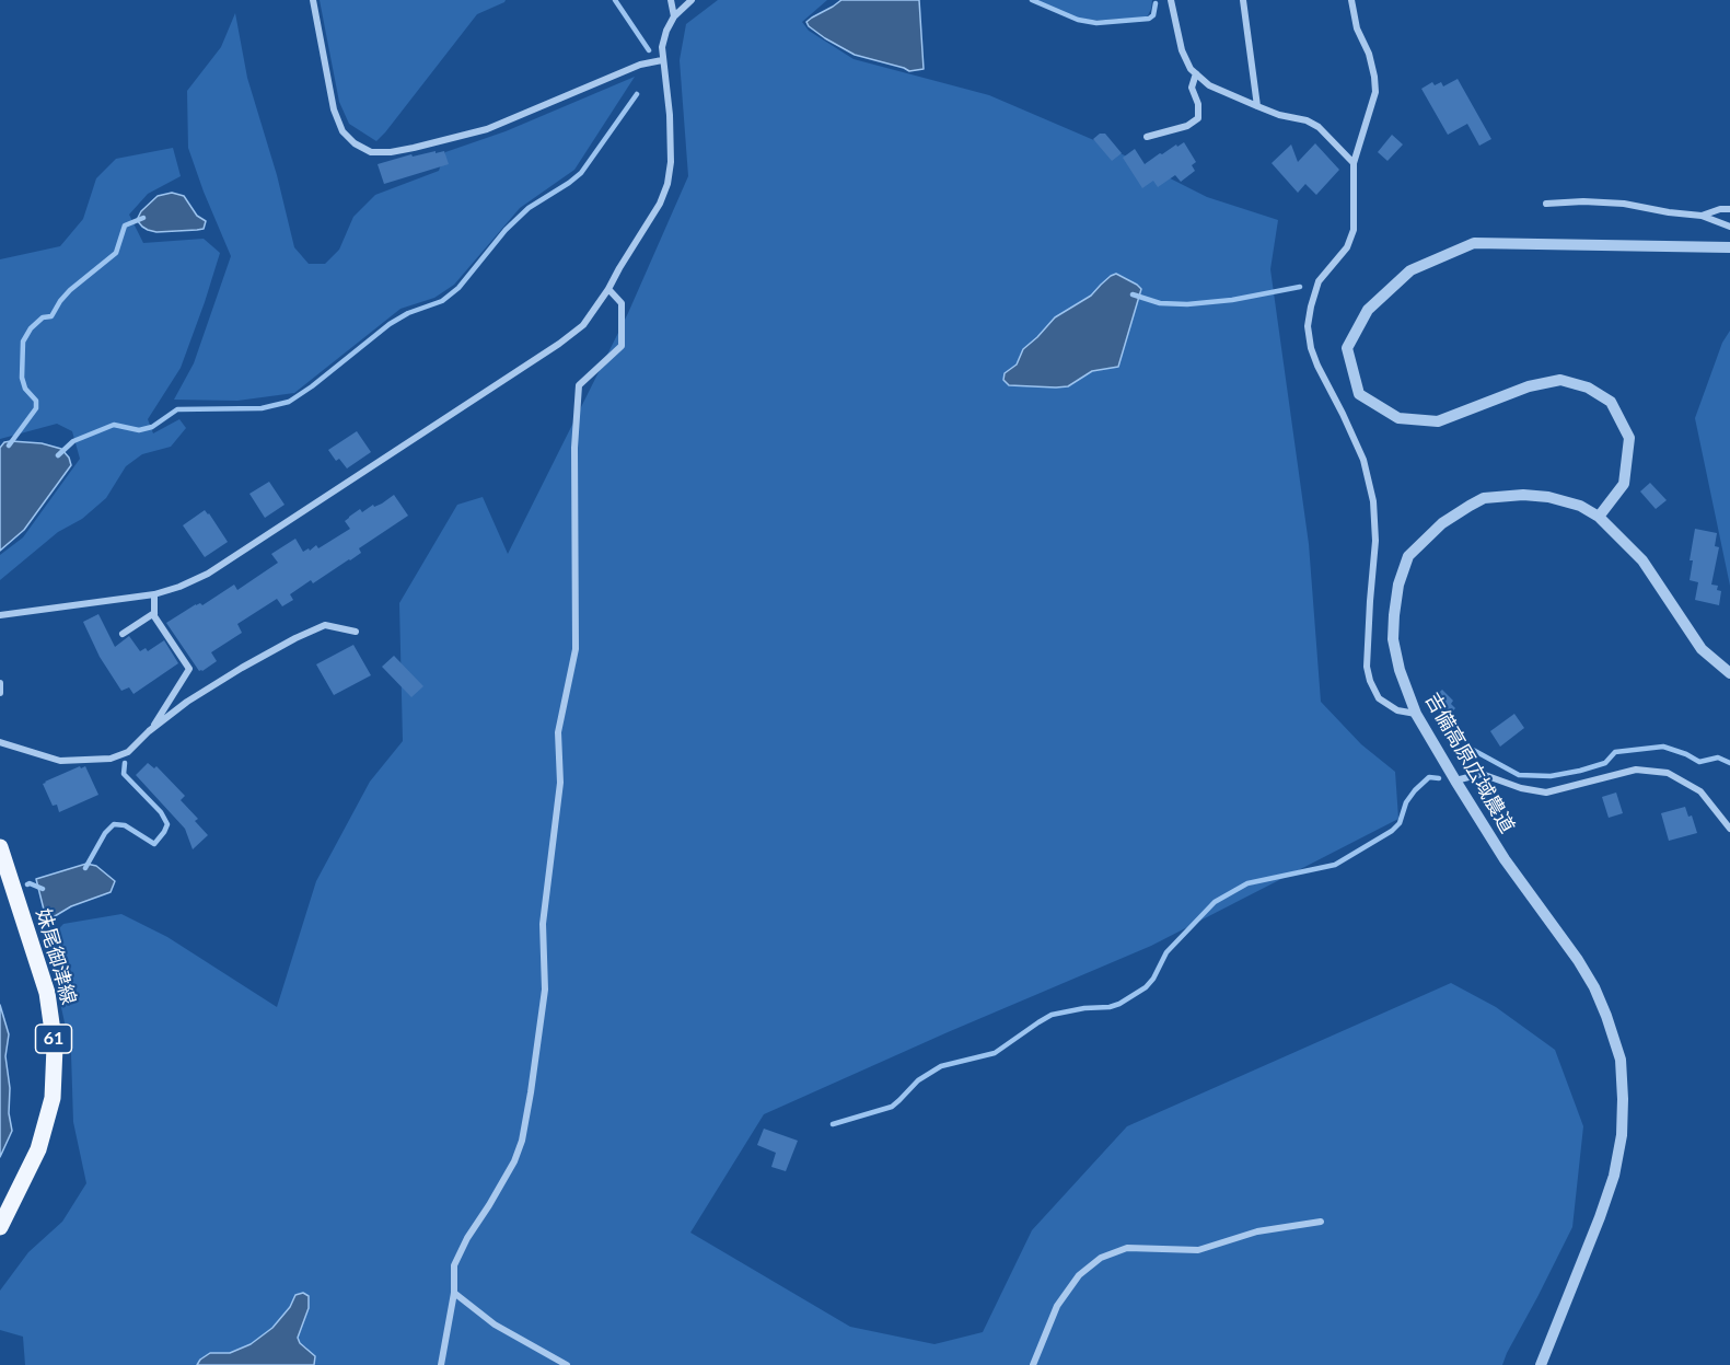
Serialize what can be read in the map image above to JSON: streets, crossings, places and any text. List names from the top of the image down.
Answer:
{
  "streets": {
    "main road": ["妹尾御津線", "61"],
    "street": ["吉備高原広域農道"]
  }
}
